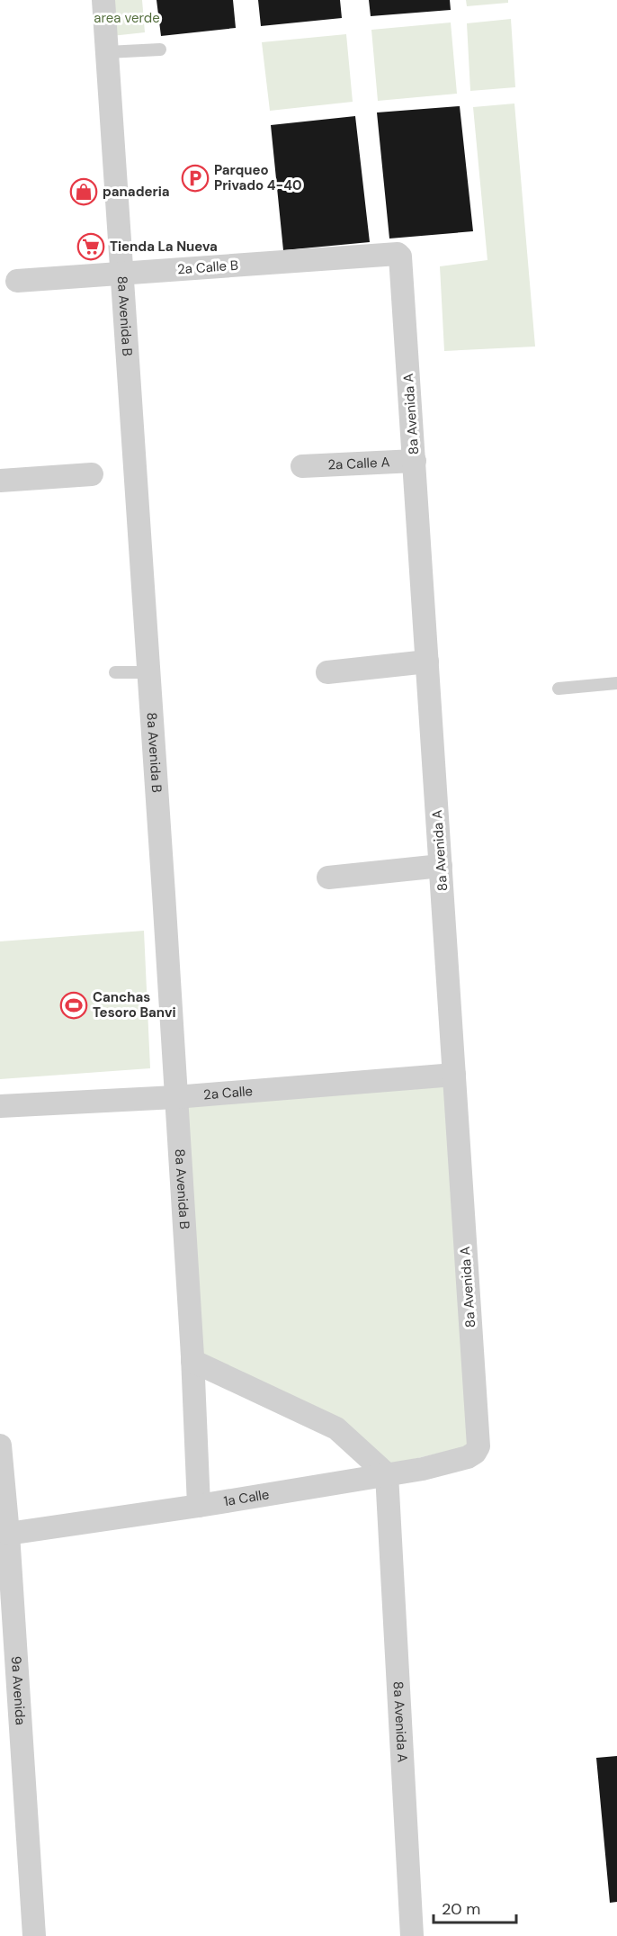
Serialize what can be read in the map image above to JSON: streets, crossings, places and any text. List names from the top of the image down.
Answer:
{
  "streets": {
    "street": [
      "2a Calle B",
      "8a Avenida B",
      "8a Avenida A",
      "2a Calle A",
      "2a Calle",
      "1a Calle",
      "9a Avenida"
    ]
  },
  "crossings": [
    ["2a Calle B", "8a Avenida B"],
    ["2a Calle B", "8a Avenida A"],
    ["8a Avenida B", "2a Calle"],
    ["8a Avenida B", "1a Calle"],
    ["8a Avenida A", "2a Calle A"],
    ["8a Avenida A", "2a Calle"],
    ["8a Avenida A", "1a Calle"],
    ["1a Calle", "9a Avenida"]
  ],
  "parks": ["area verde"],
  "places": {
    "parking": ["Parqueo Privado 4-40"],
    "shop": ["panaderia"],
    "supermarket": ["Tienda La Nueva"],
    "sports": ["Canchas Tesoro Banvi"]
  },
  "scale_bar": "20 m"
}
